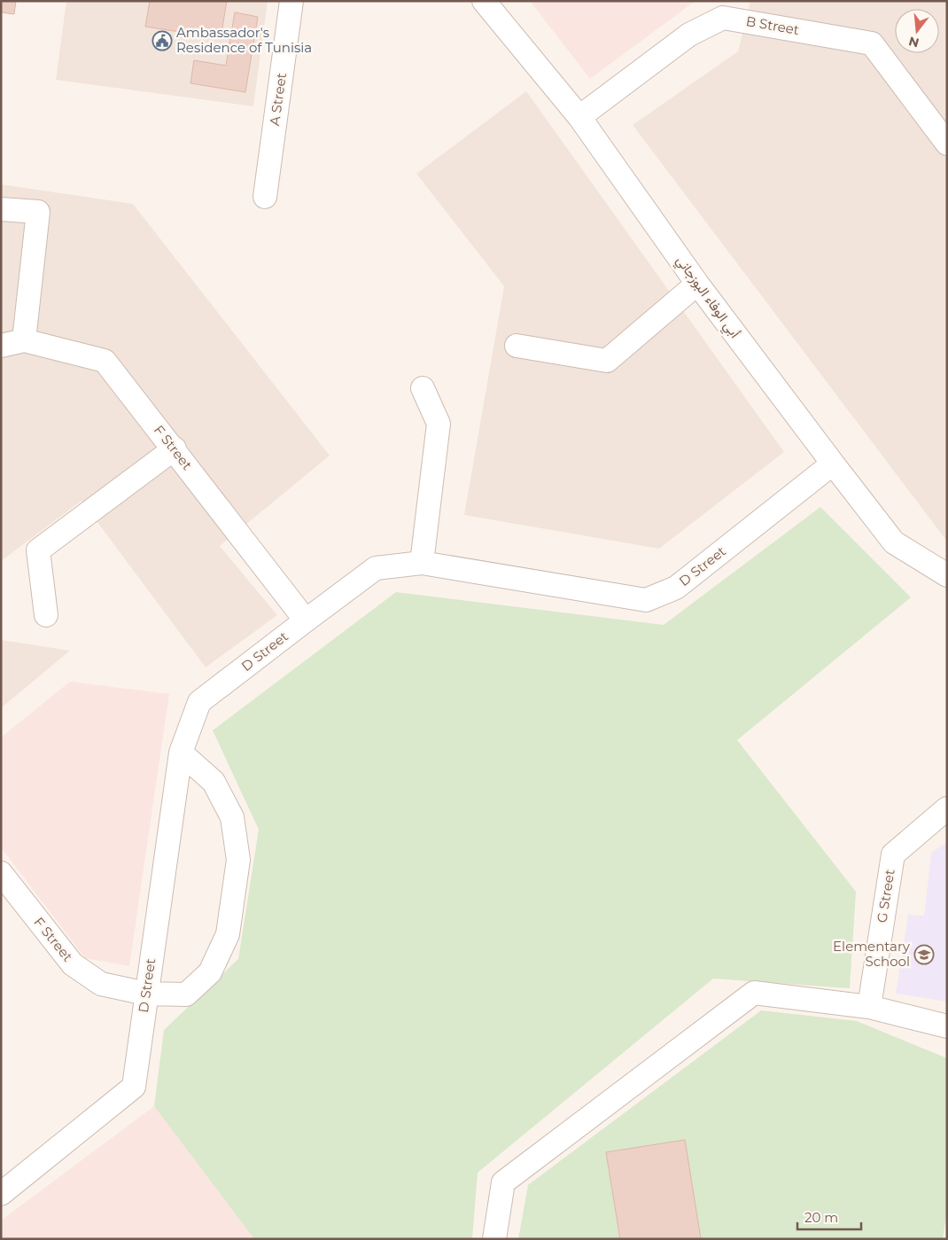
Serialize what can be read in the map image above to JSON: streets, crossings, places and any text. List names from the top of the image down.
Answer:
{
  "streets": {
    "street": [
      "B Street",
      "A Street",
      "أبي الوفاء البوزجاني",
      "F Street",
      "D Street",
      "G Street"
    ]
  },
  "crossings": [
    ["B Street", "أبي الوفاء البوزجاني"],
    ["أبي الوفاء البوزجاني", "D Street"],
    ["F Street", "D Street"]
  ],
  "places": {
    "public building": ["Ambassador's Residence of Tunisia"],
    "school or university": ["Elementary School"]
  },
  "scale_bar": "20 m",
  "north": "bottom"
}
